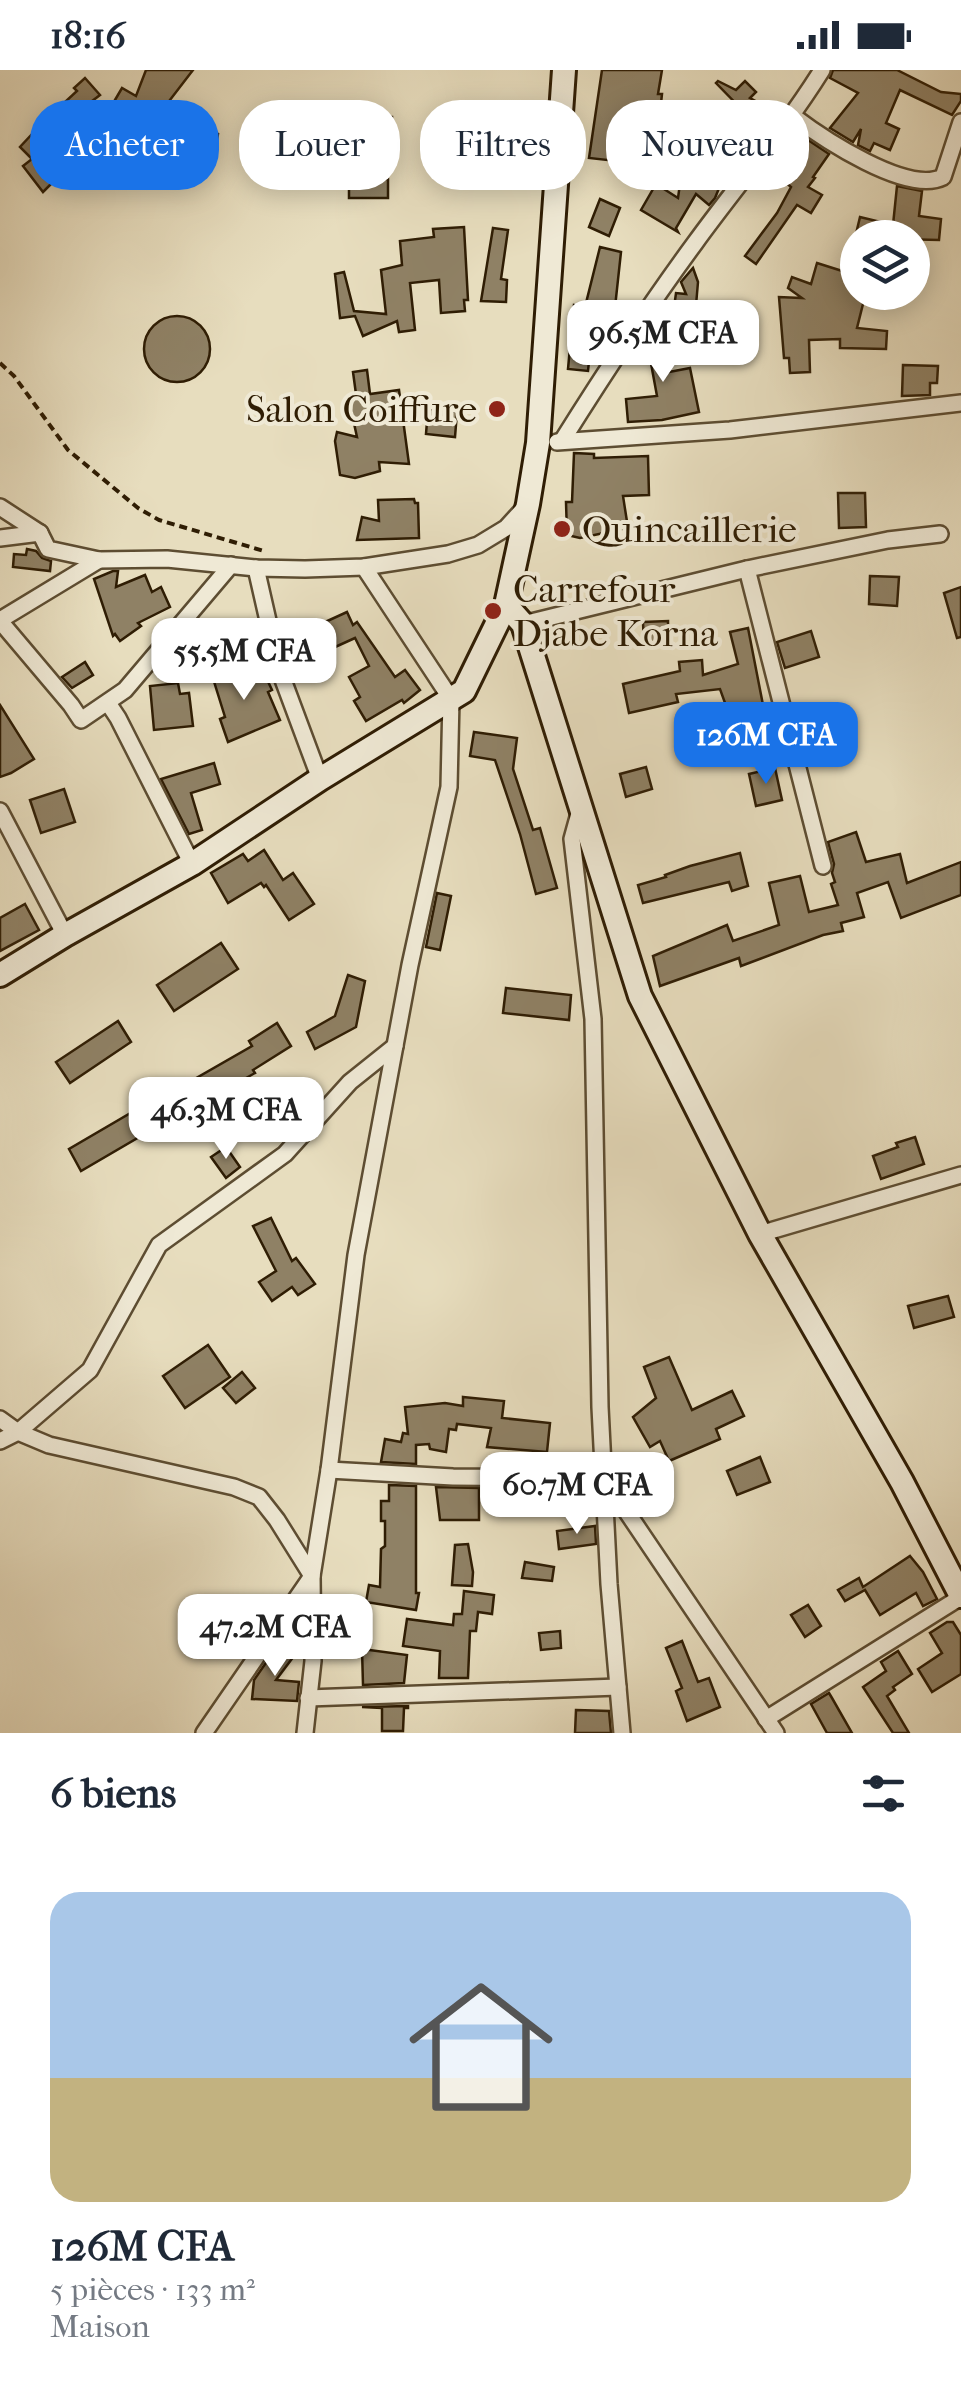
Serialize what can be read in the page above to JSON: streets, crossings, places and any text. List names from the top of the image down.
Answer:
{
  "places": ["Salon Coiffure", "Quincaillerie", "Carrefour Djabe Korna"],
  "page": {
    "status": "18:16",
    "chip": [
      "Acheter",
      "Louer",
      "Filtres",
      "Nouveau"
    ],
    "price": [
      "96.5M CFA",
      "55.5M CFA",
      "126M CFA",
      "46.3M CFA",
      "60.7M CFA",
      "47.2M CFA"
    ],
    "heading": "6 biens",
    "list": [
      {
        "name": "126M CFA",
        "note": "5 pièces · 133 m² · Maison"
      }
    ]
  }
}
